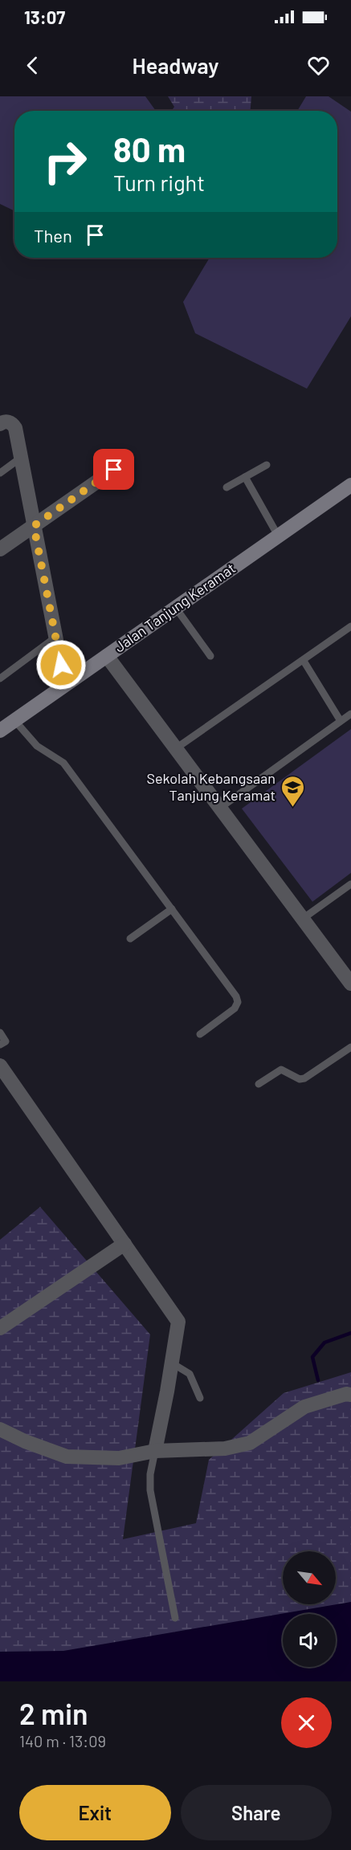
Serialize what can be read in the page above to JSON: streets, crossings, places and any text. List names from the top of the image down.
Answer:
{
  "streets": {
    "street": ["Jalan Tanjung Keramat"]
  },
  "places": {
    "school or university": ["Sekolah Kebangsaan Tanjung Keramat"]
  },
  "north": "bottom right",
  "page": {
    "status": "13:07",
    "header": "Headway",
    "turn": ["80 m", "Turn right"],
    "then": "Then",
    "heading": ["2 min", "140 m · 13:09"],
    "buttons": ["Exit", "Share"]
  }
}
